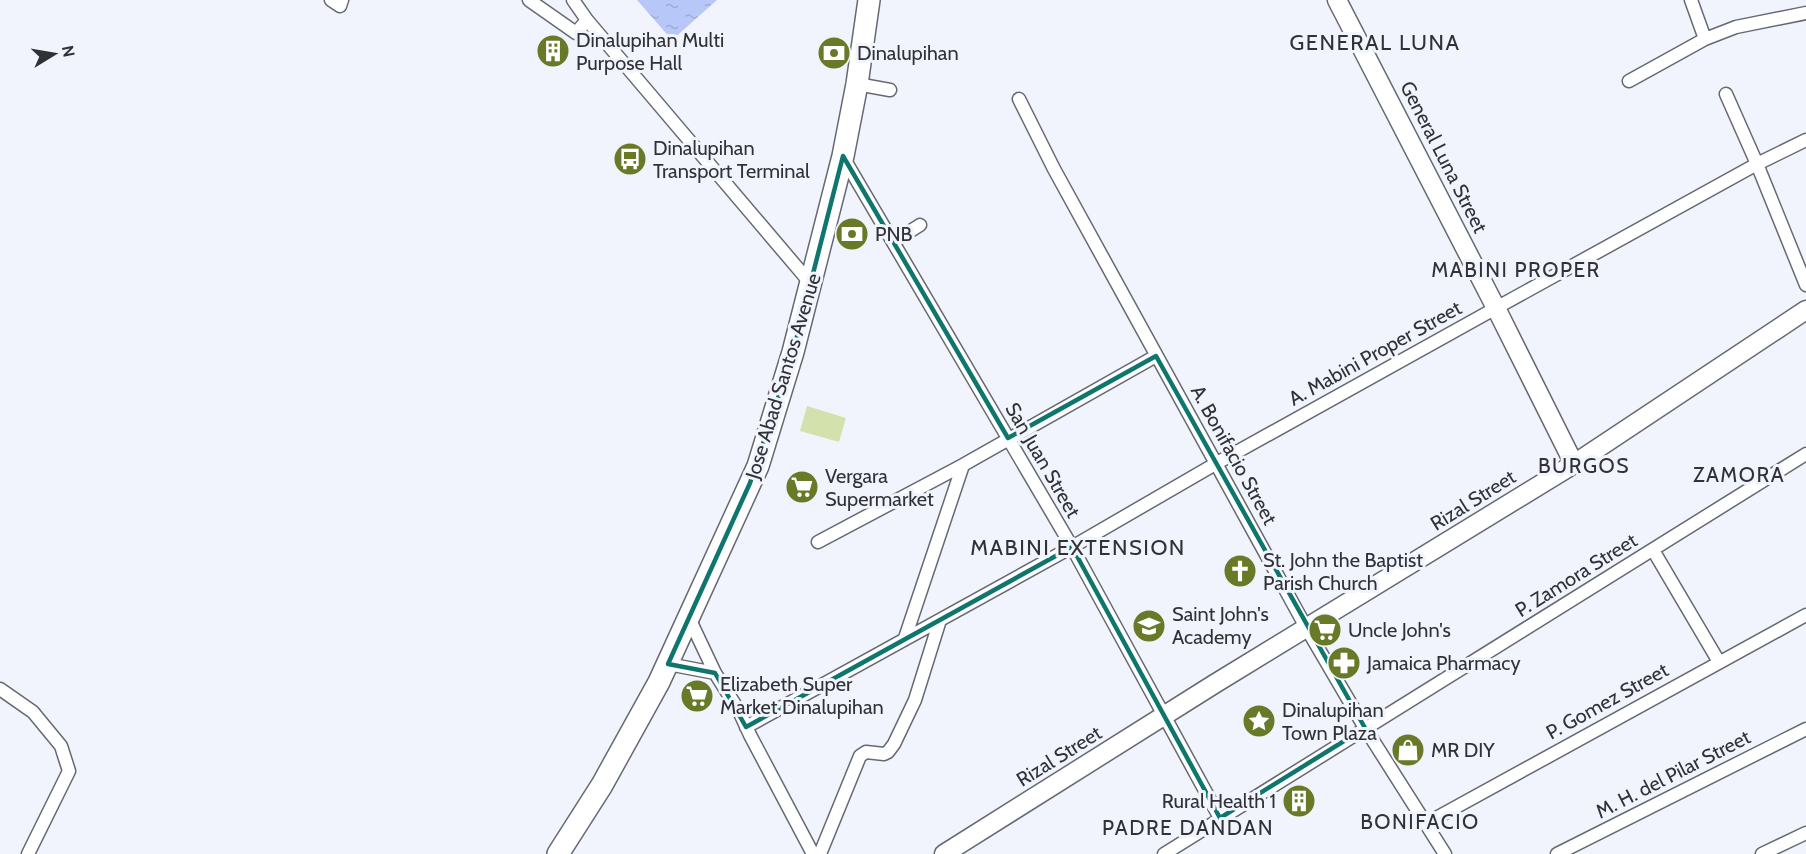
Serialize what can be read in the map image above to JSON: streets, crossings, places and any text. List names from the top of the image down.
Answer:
{
  "streets": {
    "highway": ["Jose Abad Santos Avenue"],
    "main road": ["General Luna Street", "Rizal Street"],
    "street": [
      "A. Mabini Proper Street",
      "A. Bonifacio Street",
      "San Juan Street",
      "P. Zamora Street",
      "P. Gomez Street",
      "M. H. del Pilar Street"
    ]
  },
  "crossings": [
    ["General Luna Street", "A. Mabini Proper Street"],
    ["General Luna Street", "Rizal Street"],
    ["A. Mabini Proper Street", "A. Bonifacio Street"],
    ["A. Mabini Proper Street", "San Juan Street"],
    ["Jose Abad Santos Avenue", "San Juan Street"],
    ["A. Bonifacio Street", "Rizal Street"],
    ["A. Bonifacio Street", "P. Zamora Street"],
    ["A. Bonifacio Street", "P. Gomez Street"],
    ["San Juan Street", "Rizal Street"],
    ["San Juan Street", "P. Zamora Street"]
  ],
  "districts": [
    "GENERAL LUNA",
    "MABINI PROPER",
    "BURGOS",
    "ZAMORA",
    "MABINI EXTENSION",
    "BONIFACIO",
    "PADRE DANDAN"
  ],
  "places": {
    "building": ["Dinalupihan Multi Purpose Hall", "Rural Health 1"],
    "bank": ["Dinalupihan", "PNB"],
    "bus stop": ["Dinalupihan Transport Terminal"],
    "supermarket": ["Vergara Supermarket", "Uncle John's", "Elizabeth Super Market Dinalupihan"],
    "church": ["St. John the Baptist Parish Church"],
    "school or university": ["Saint John's Academy"],
    "pharmacy": ["Jamaica Pharmacy"],
    "place": ["Dinalupihan Town Plaza"],
    "shop": ["MR DIY"]
  },
  "north": "right"
}
